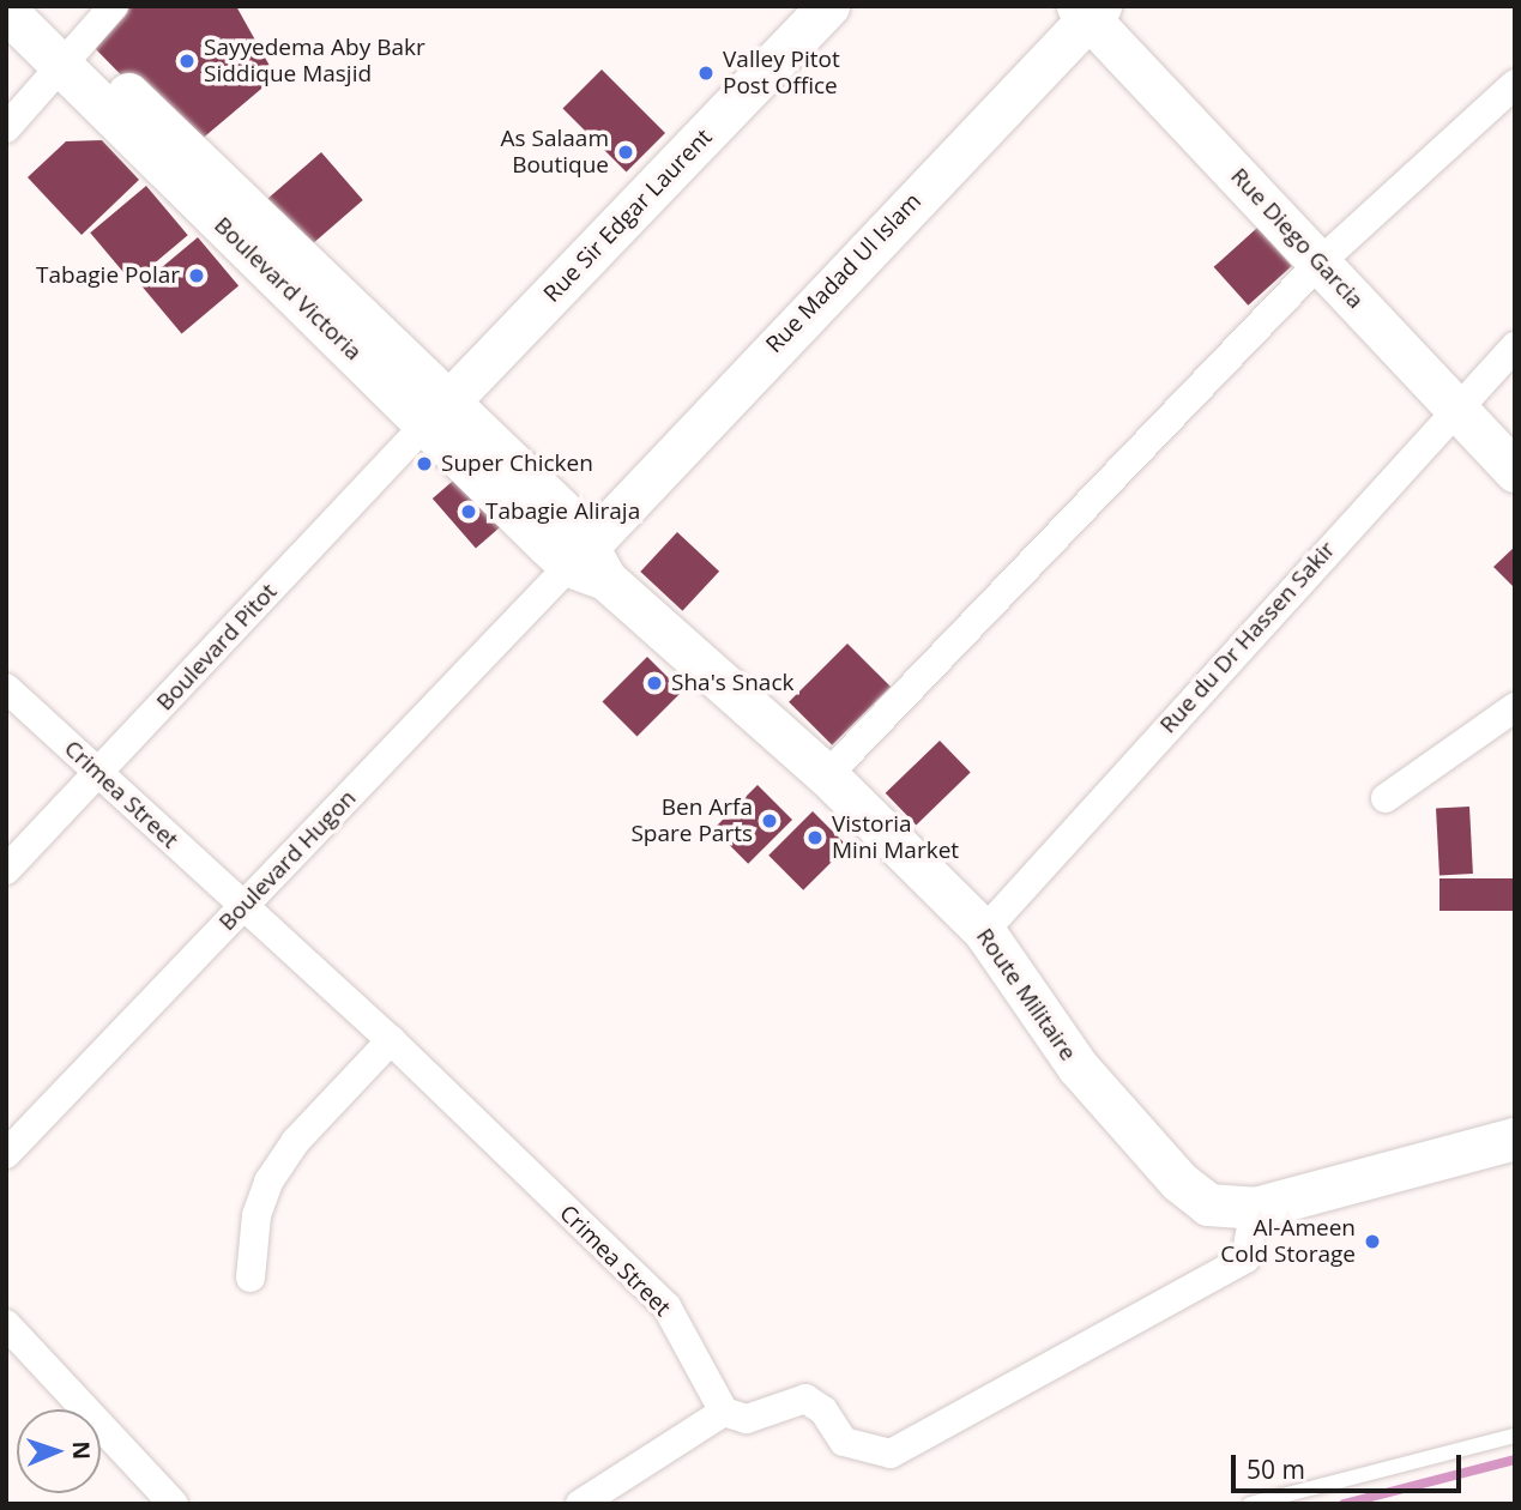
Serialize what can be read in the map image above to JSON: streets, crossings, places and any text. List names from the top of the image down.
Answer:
{
  "streets": {
    "main road": [
      "Rue Sir Edgar Laurent",
      "Rue Diego Garcia",
      "Rue Madad Ul Islam",
      "Boulevard Victoria",
      "Route Militaire"
    ],
    "street": [
      "Rue du Dr Hassen Sakir",
      "Boulevard Pitot",
      "Crimea Street",
      "Boulevard Hugon"
    ]
  },
  "crossings": [
    ["Rue Sir Edgar Laurent", "Boulevard Victoria"],
    ["Rue Sir Edgar Laurent", "Boulevard Pitot"],
    ["Rue Diego Garcia", "Rue Madad Ul Islam"],
    ["Rue Diego Garcia", "Rue du Dr Hassen Sakir"],
    ["Rue Madad Ul Islam", "Boulevard Victoria"],
    ["Rue Madad Ul Islam", "Boulevard Hugon"],
    ["Rue Madad Ul Islam", "Route Militaire"],
    ["Boulevard Victoria", "Boulevard Pitot"],
    ["Boulevard Victoria", "Boulevard Hugon"],
    ["Boulevard Victoria", "Route Militaire"],
    ["Rue du Dr Hassen Sakir", "Route Militaire"],
    ["Boulevard Pitot", "Crimea Street"],
    ["Crimea Street", "Boulevard Hugon"],
    ["Boulevard Hugon", "Route Militaire"]
  ],
  "places": [
    "Sayyedema Aby Bakr Siddique Masjid",
    "Valley Pitot Post Office",
    "As Salaam Boutique",
    "Tabagie Polar",
    "Super Chicken",
    "Tabagie Aliraja",
    "Sha's Snack",
    "Ben Arfa Spare Parts",
    "Vistoria Mini Market",
    "Al-Ameen Cold Storage"
  ],
  "scale_bar": "50 m",
  "north": "right"
}
